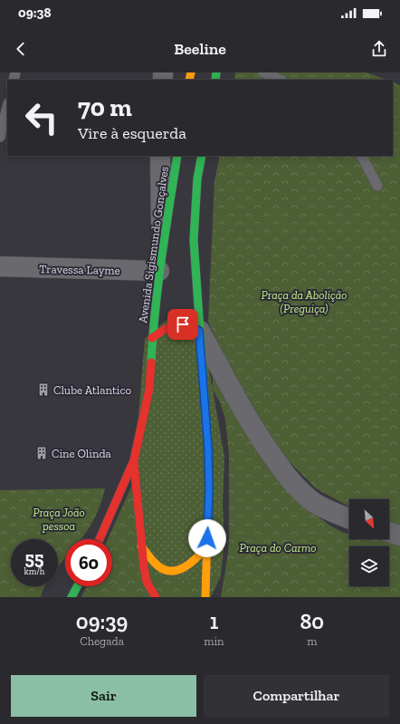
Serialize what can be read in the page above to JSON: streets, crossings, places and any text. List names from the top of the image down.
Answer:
{
  "streets": {
    "main road": ["Avenida Sigismundo Gonçalves"],
    "street": ["Travessa Layme"]
  },
  "crossings": [
    ["Avenida Sigismundo Gonçalves", "Travessa Layme"]
  ],
  "parks": ["Praça da Abolição (Preguiça)", "Praça João pessoa", "Praça do Carmo"],
  "places": {
    "building": ["Clube Atlantico", "Cine Olinda"]
  },
  "north": "bottom right",
  "page": {
    "status": "09:38",
    "header": "Beeline",
    "turn": ["70 m", "Vire à esquerda"],
    "speed": "55 km/h",
    "limit": "60",
    "eta": [
      "09:39",
      "Chegada",
      "1",
      "min",
      "80",
      "m"
    ],
    "buttons": ["Sair", "Compartilhar"]
  }
}
